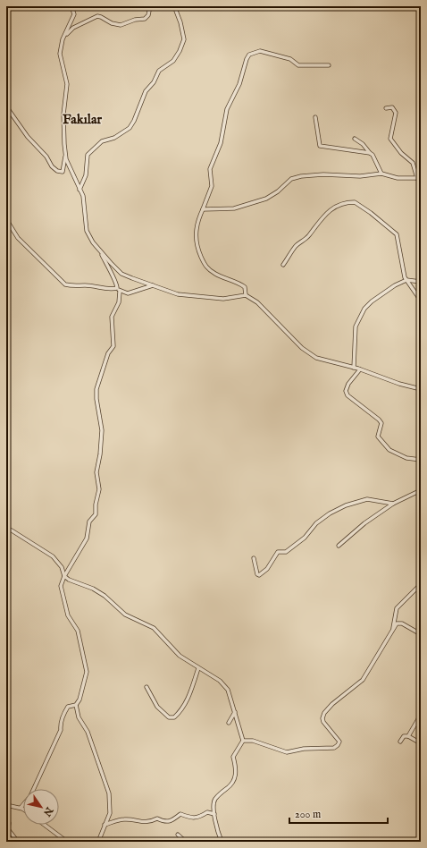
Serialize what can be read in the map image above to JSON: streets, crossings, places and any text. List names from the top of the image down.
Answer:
{
  "districts": ["Fakılar"],
  "scale_bar": "200 m",
  "north": "bottom right"
}
